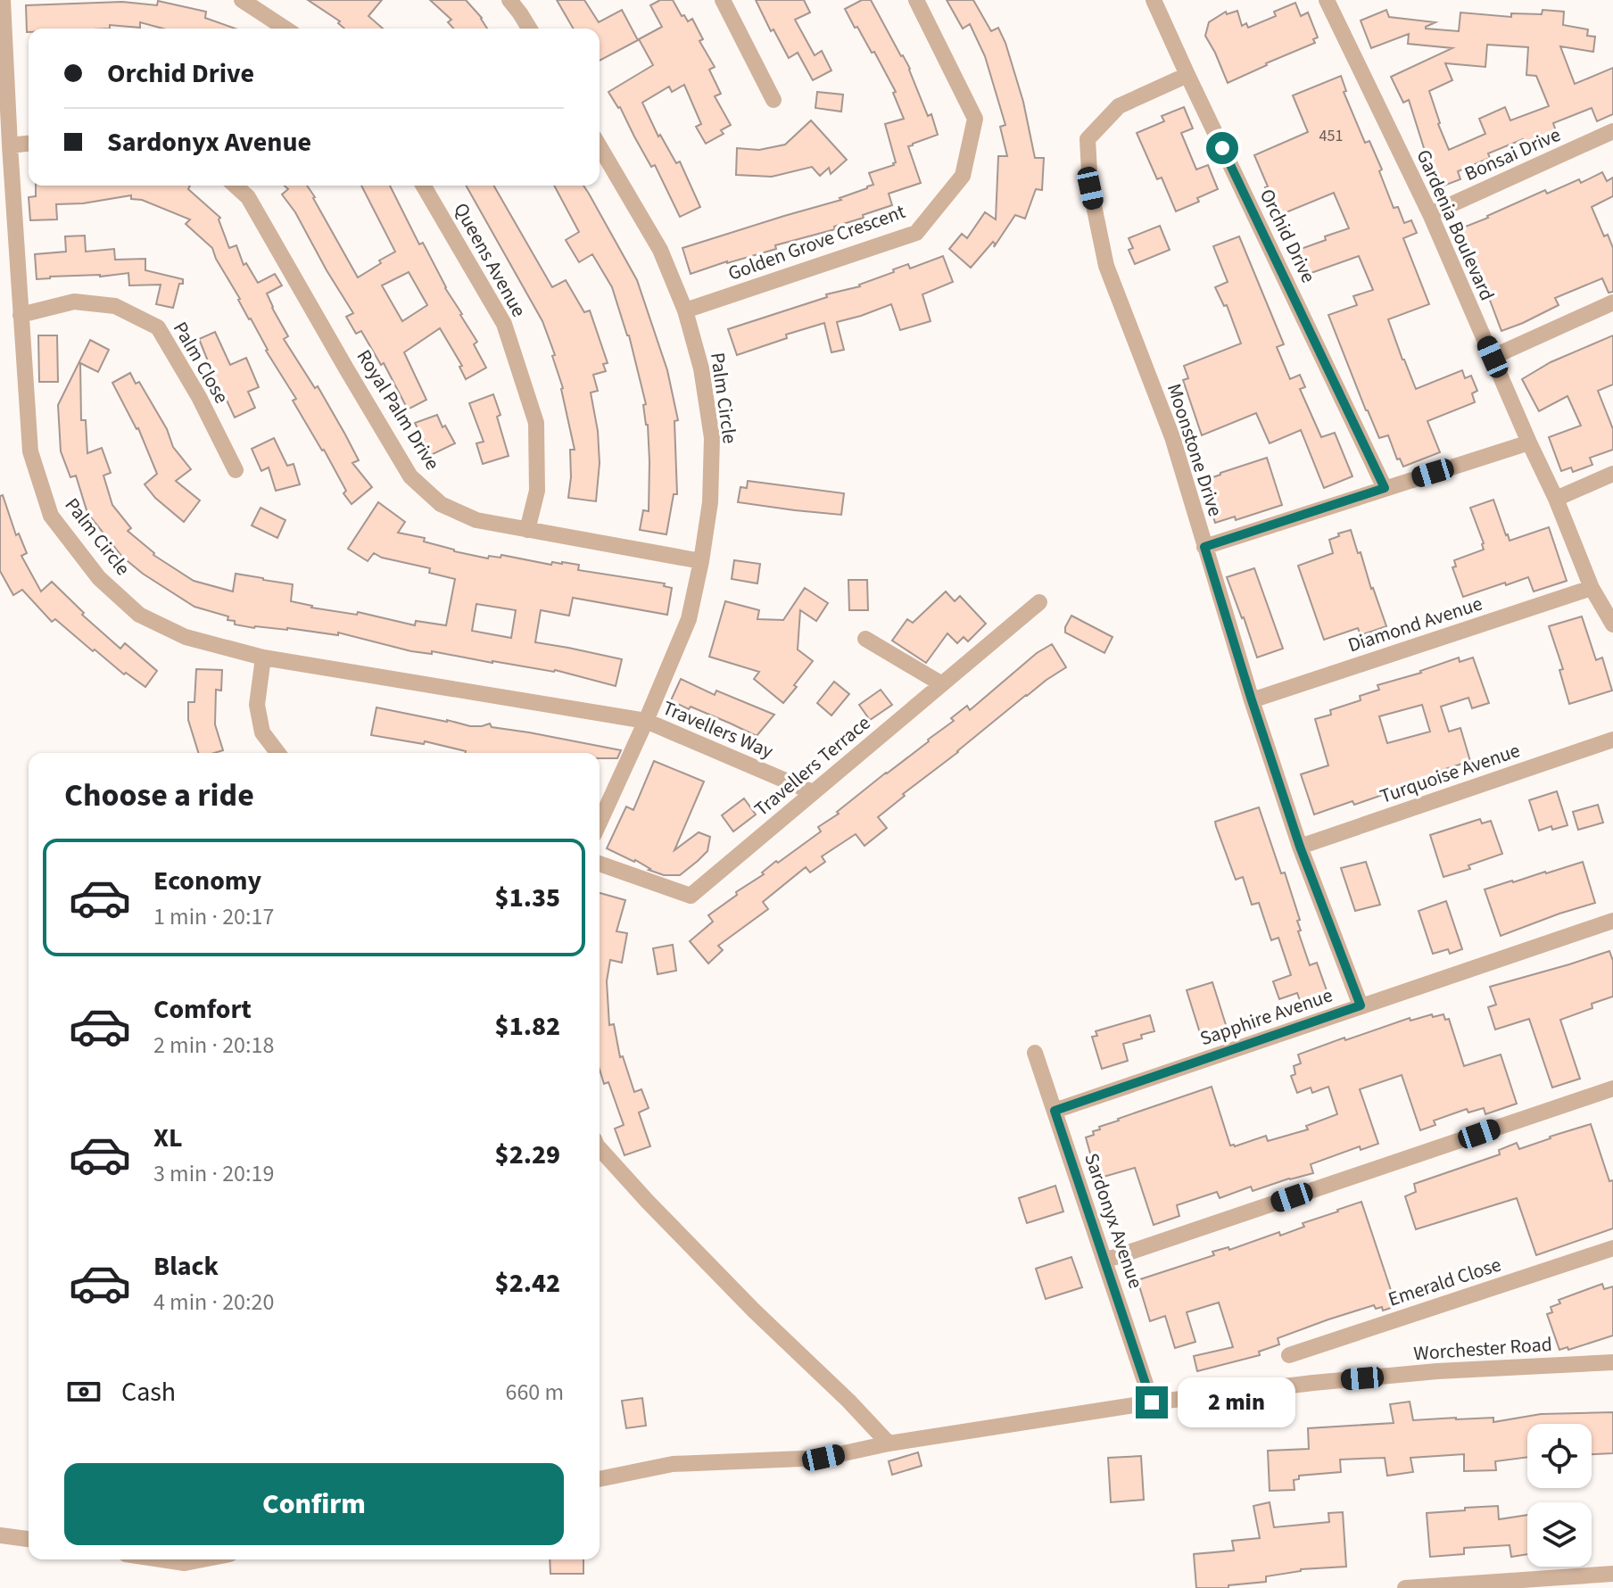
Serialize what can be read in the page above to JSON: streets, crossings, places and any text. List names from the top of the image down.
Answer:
{
  "streets": {
    "street": [
      "Bonsai Drive",
      "Gardenia Boulevard",
      "Orchid Drive",
      "Golden Grove Crescent",
      "Queens Avenue",
      "Palm Close",
      "Palm Circle",
      "Royal Palm Drive",
      "Moonstone Drive",
      "Diamond Avenue",
      "Travellers Way",
      "Travellers Terrace",
      "Turquoise Avenue",
      "Sapphire Avenue",
      "Sardonyx Avenue",
      "Emerald Close",
      "Worchester Road"
    ]
  },
  "crossings": [
    ["Bonsai Drive", "Gardenia Boulevard"],
    ["Gardenia Boulevard", "Diamond Avenue"],
    ["Orchid Drive", "Moonstone Drive"],
    ["Golden Grove Crescent", "Palm Circle"],
    ["Queens Avenue", "Royal Palm Drive"],
    ["Palm Close", "Palm Circle"],
    ["Palm Circle", "Royal Palm Drive"],
    ["Palm Circle", "Travellers Way"],
    ["Moonstone Drive", "Diamond Avenue"],
    ["Moonstone Drive", "Turquoise Avenue"],
    ["Moonstone Drive", "Sapphire Avenue"],
    ["Travellers Way", "Travellers Terrace"],
    ["Sapphire Avenue", "Sardonyx Avenue"],
    ["Sardonyx Avenue", "Worchester Road"]
  ],
  "house_numbers": ["451"],
  "page": {
    "banner": ["Orchid Drive", "Sardonyx Avenue"],
    "heading": "Choose a ride",
    "list": [
      {
        "name": "Economy",
        "note": "1 min · 20:17",
        "value": "$1.35"
      },
      {
        "name": "Comfort",
        "note": "2 min · 20:18",
        "value": "$1.82"
      },
      {
        "name": "XL",
        "note": "3 min · 20:19",
        "value": "$2.29"
      },
      {
        "name": "Black",
        "note": "4 min · 20:20",
        "value": "$2.42"
      }
    ],
    "pay": ["Cash", "660 m"],
    "bubble": "2 min",
    "buttons": "Confirm"
  }
}
